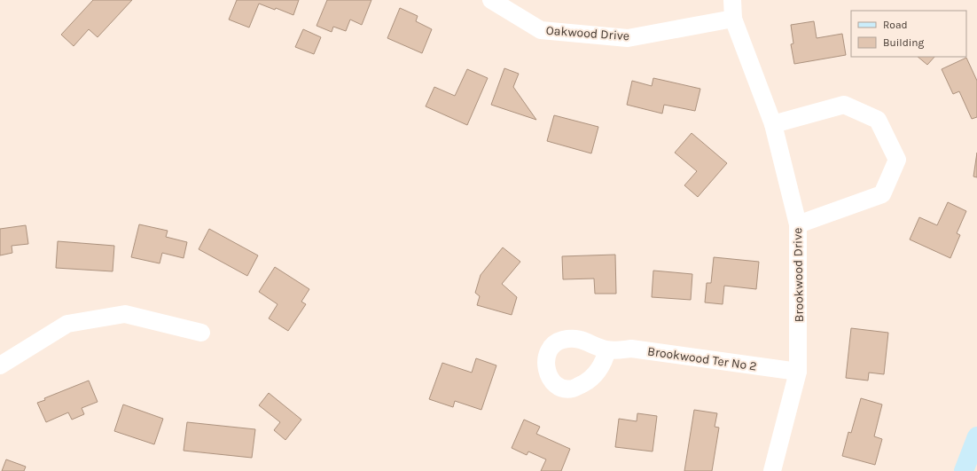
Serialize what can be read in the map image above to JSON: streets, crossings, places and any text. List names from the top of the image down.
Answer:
{
  "streets": {
    "street": ["Oakwood Drive", "Brookwood Drive", "Brookwood Ter No 2"]
  },
  "crossings": [
    ["Oakwood Drive", "Brookwood Drive"],
    ["Brookwood Drive", "Brookwood Ter No 2"]
  ],
  "legend": ["Road", "Building"]
}
